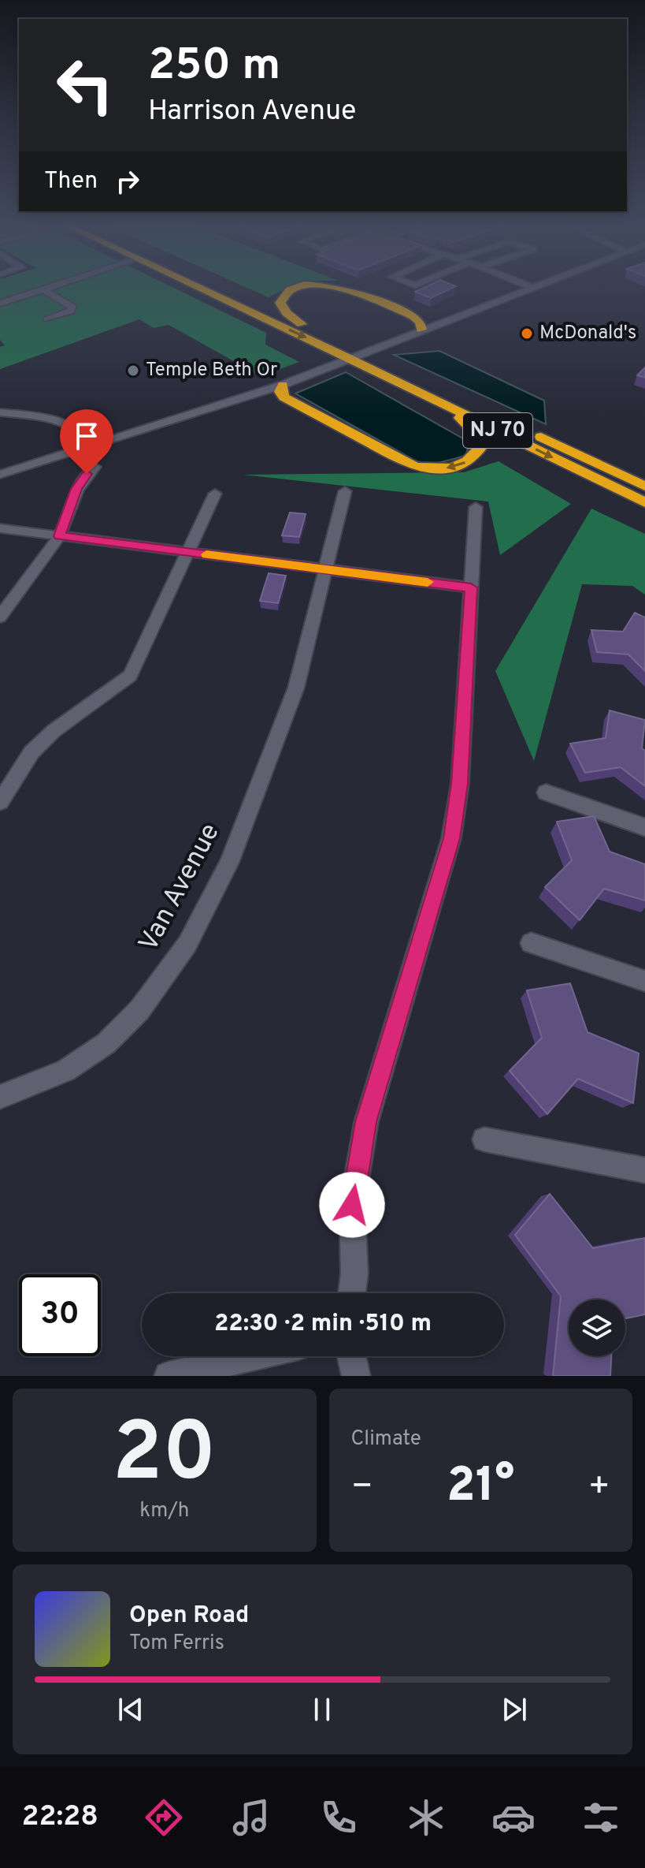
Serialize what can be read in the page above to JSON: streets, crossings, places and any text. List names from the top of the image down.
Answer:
{
  "streets": {
    "highway": ["NJ 70"],
    "street": ["Van Avenue"]
  },
  "places": ["McDonald's", "Temple Beth Or"],
  "page": {
    "turn": ["250 m", "Harrison Avenue"],
    "then": "Then",
    "limit": "30",
    "trip": "22:30 · 2 min · 510 m",
    "tile": [
      ["20", "km/h"],
      "Climate"
    ],
    "heat": ["−", "21°", "+"],
    "song": ["Open Road", "Tom Ferris"],
    "tabs": "22:28"
  }
}
